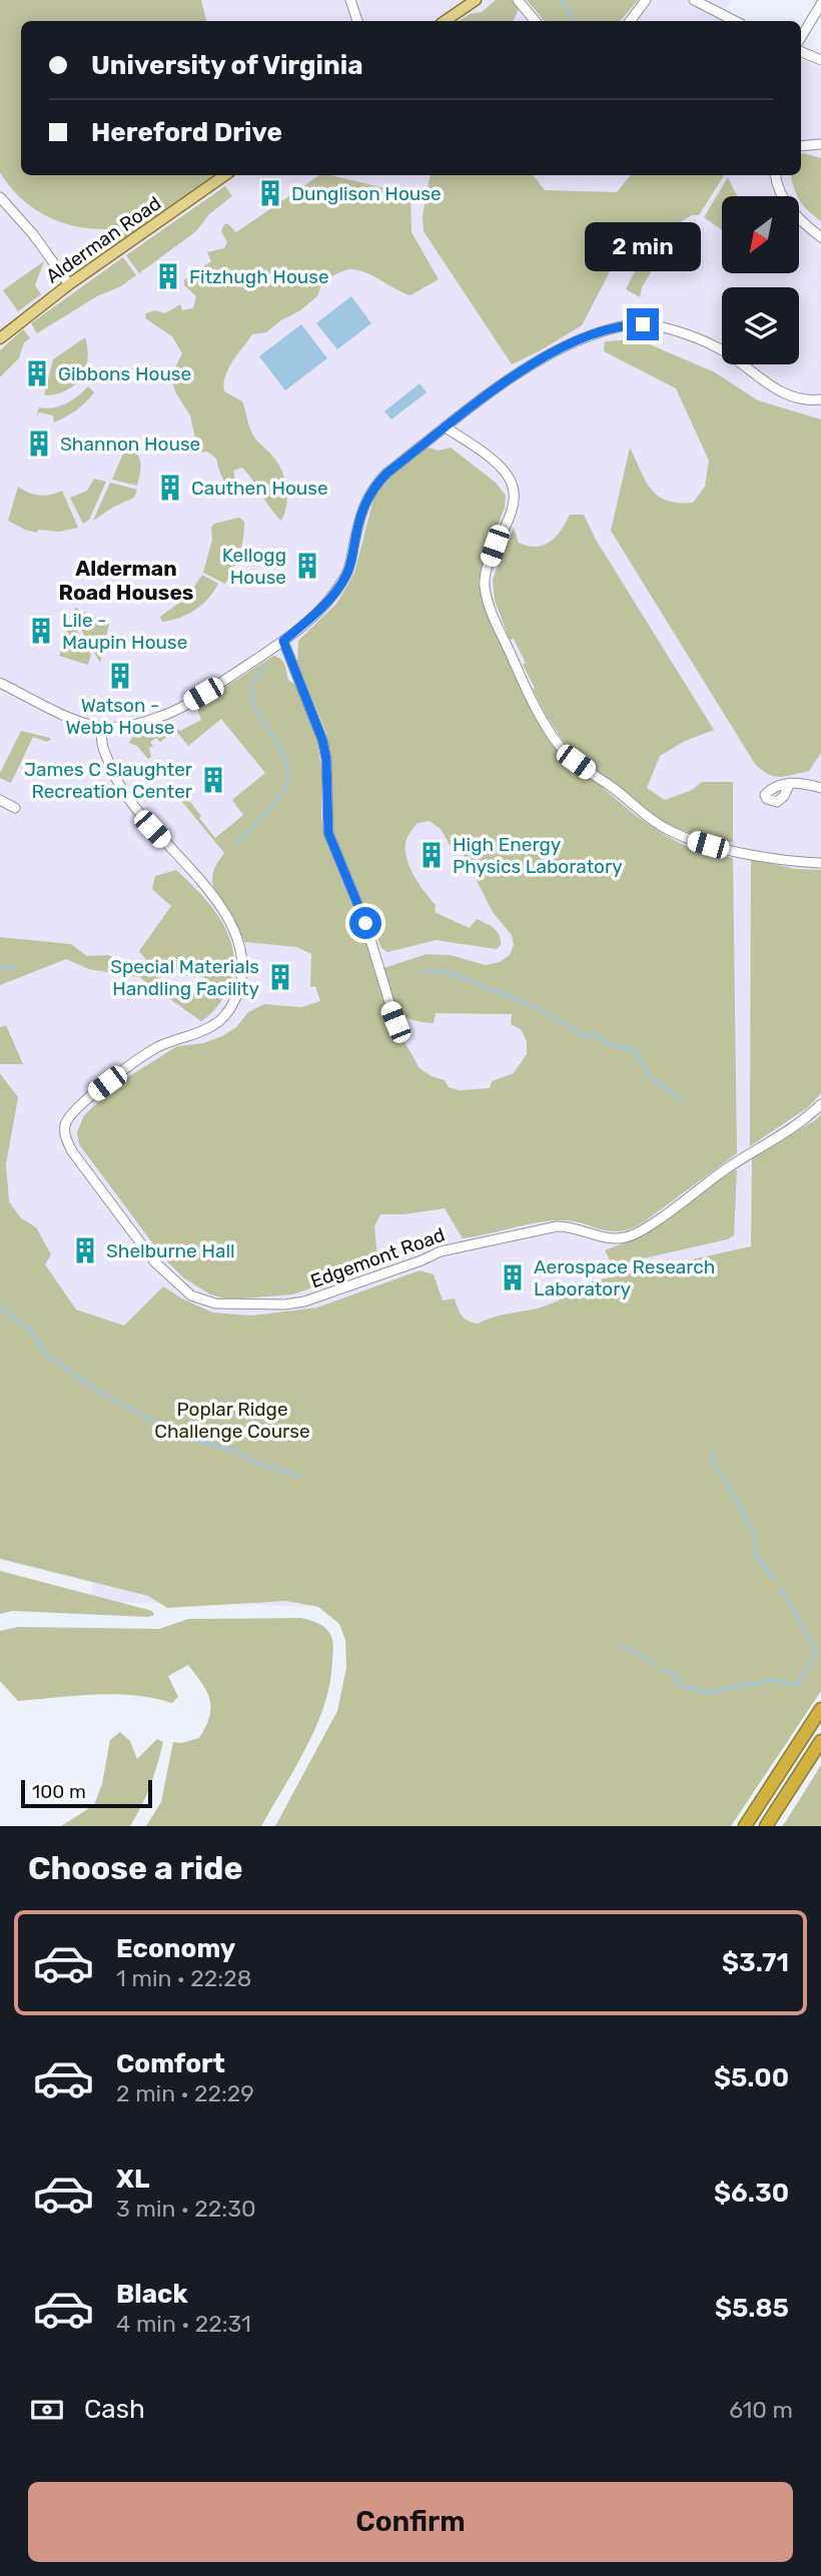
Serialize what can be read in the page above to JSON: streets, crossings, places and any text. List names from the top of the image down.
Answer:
{
  "streets": {
    "main road": ["Alderman Road"],
    "street": ["Edgemont Road"]
  },
  "districts": ["Alderman Road Houses"],
  "parks": ["Poplar Ridge Challenge Course"],
  "places": {
    "building": [
      "Dunglison House",
      "Fitzhugh House",
      "Gibbons House",
      "Shannon House",
      "Cauthen House",
      "Kellogg House",
      "Lile - Maupin House",
      "Watson - Webb House",
      "James C Slaughter Recreation Center",
      "High Energy Physics Laboratory",
      "Special Materials Handling Facility",
      "Shelburne Hall",
      "Aerospace Research Laboratory"
    ]
  },
  "scale_bar": "100 m",
  "north": "bottom left",
  "page": {
    "banner": ["University of Virginia", "Hereford Drive"],
    "bubble": "2 min",
    "scale": "100 m",
    "heading": "Choose a ride",
    "list": [
      {
        "name": "Economy",
        "note": "1 min · 22:28",
        "value": "$3.71"
      },
      {
        "name": "Comfort",
        "note": "2 min · 22:29",
        "value": "$5.00"
      },
      {
        "name": "XL",
        "note": "3 min · 22:30",
        "value": "$6.30"
      },
      {
        "name": "Black",
        "note": "4 min · 22:31",
        "value": "$5.85"
      }
    ],
    "pay": ["Cash", "610 m"],
    "buttons": "Confirm"
  }
}
